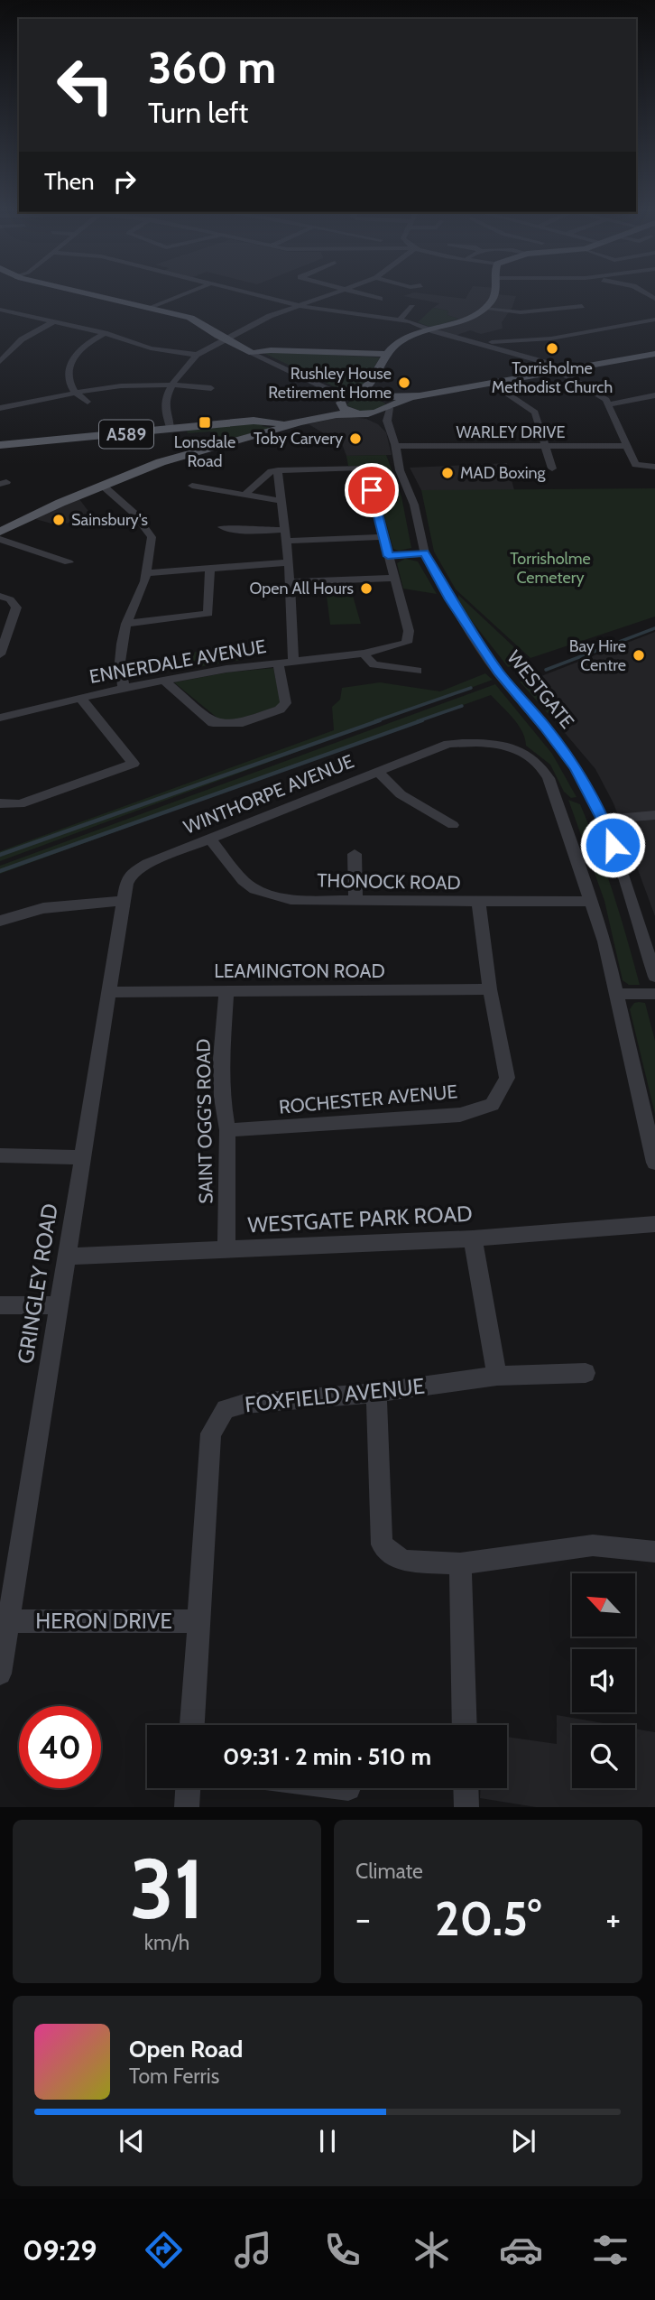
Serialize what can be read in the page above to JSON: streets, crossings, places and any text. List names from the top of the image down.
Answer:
{
  "streets": {
    "main road": ["A589"],
    "street": [
      "WARLEY DRIVE",
      "ENNERDALE AVENUE",
      "WESTGATE",
      "WINTHORPE AVENUE",
      "THONOCK ROAD",
      "LEAMINGTON ROAD",
      "ROCHESTER AVENUE",
      "SAINT OGG'S ROAD",
      "WESTGATE PARK ROAD",
      "GRINGLEY ROAD",
      "FOXFIELD AVENUE",
      "HERON DRIVE"
    ]
  },
  "crossings": [
    ["WARLEY DRIVE", "WESTGATE"],
    ["A589", "WESTGATE"],
    ["WINTHORPE AVENUE", "THONOCK ROAD"],
    ["WINTHORPE AVENUE", "GRINGLEY ROAD"],
    ["THONOCK ROAD", "ROCHESTER AVENUE"],
    ["LEAMINGTON ROAD", "ROCHESTER AVENUE"],
    ["LEAMINGTON ROAD", "SAINT OGG'S ROAD"],
    ["LEAMINGTON ROAD", "GRINGLEY ROAD"],
    ["ROCHESTER AVENUE", "SAINT OGG'S ROAD"],
    ["SAINT OGG'S ROAD", "WESTGATE PARK ROAD"],
    ["WESTGATE PARK ROAD", "GRINGLEY ROAD"],
    ["GRINGLEY ROAD", "HERON DRIVE"],
    ["FOXFIELD AVENUE", "HERON DRIVE"]
  ],
  "parks": ["Torrisholme Cemetery"],
  "places": {
    "other": [
      "Torrisholme Methodist Church",
      "Rushley House Retirement Home",
      "Toby Carvery",
      "MAD Boxing",
      "Sainsbury's",
      "Open All Hours",
      "Bay Hire Centre"
    ],
    "transit": ["Lonsdale Road"]
  },
  "north": "top left",
  "page": {
    "turn": ["360 m", "Turn left"],
    "then": "Then",
    "limit": "40",
    "trip": "09:31 · 2 min · 510 m",
    "tile": [
      ["31", "km/h"],
      "Climate"
    ],
    "heat": ["−", "20.5°", "+"],
    "song": ["Open Road", "Tom Ferris"],
    "tabs": "09:29"
  }
}
